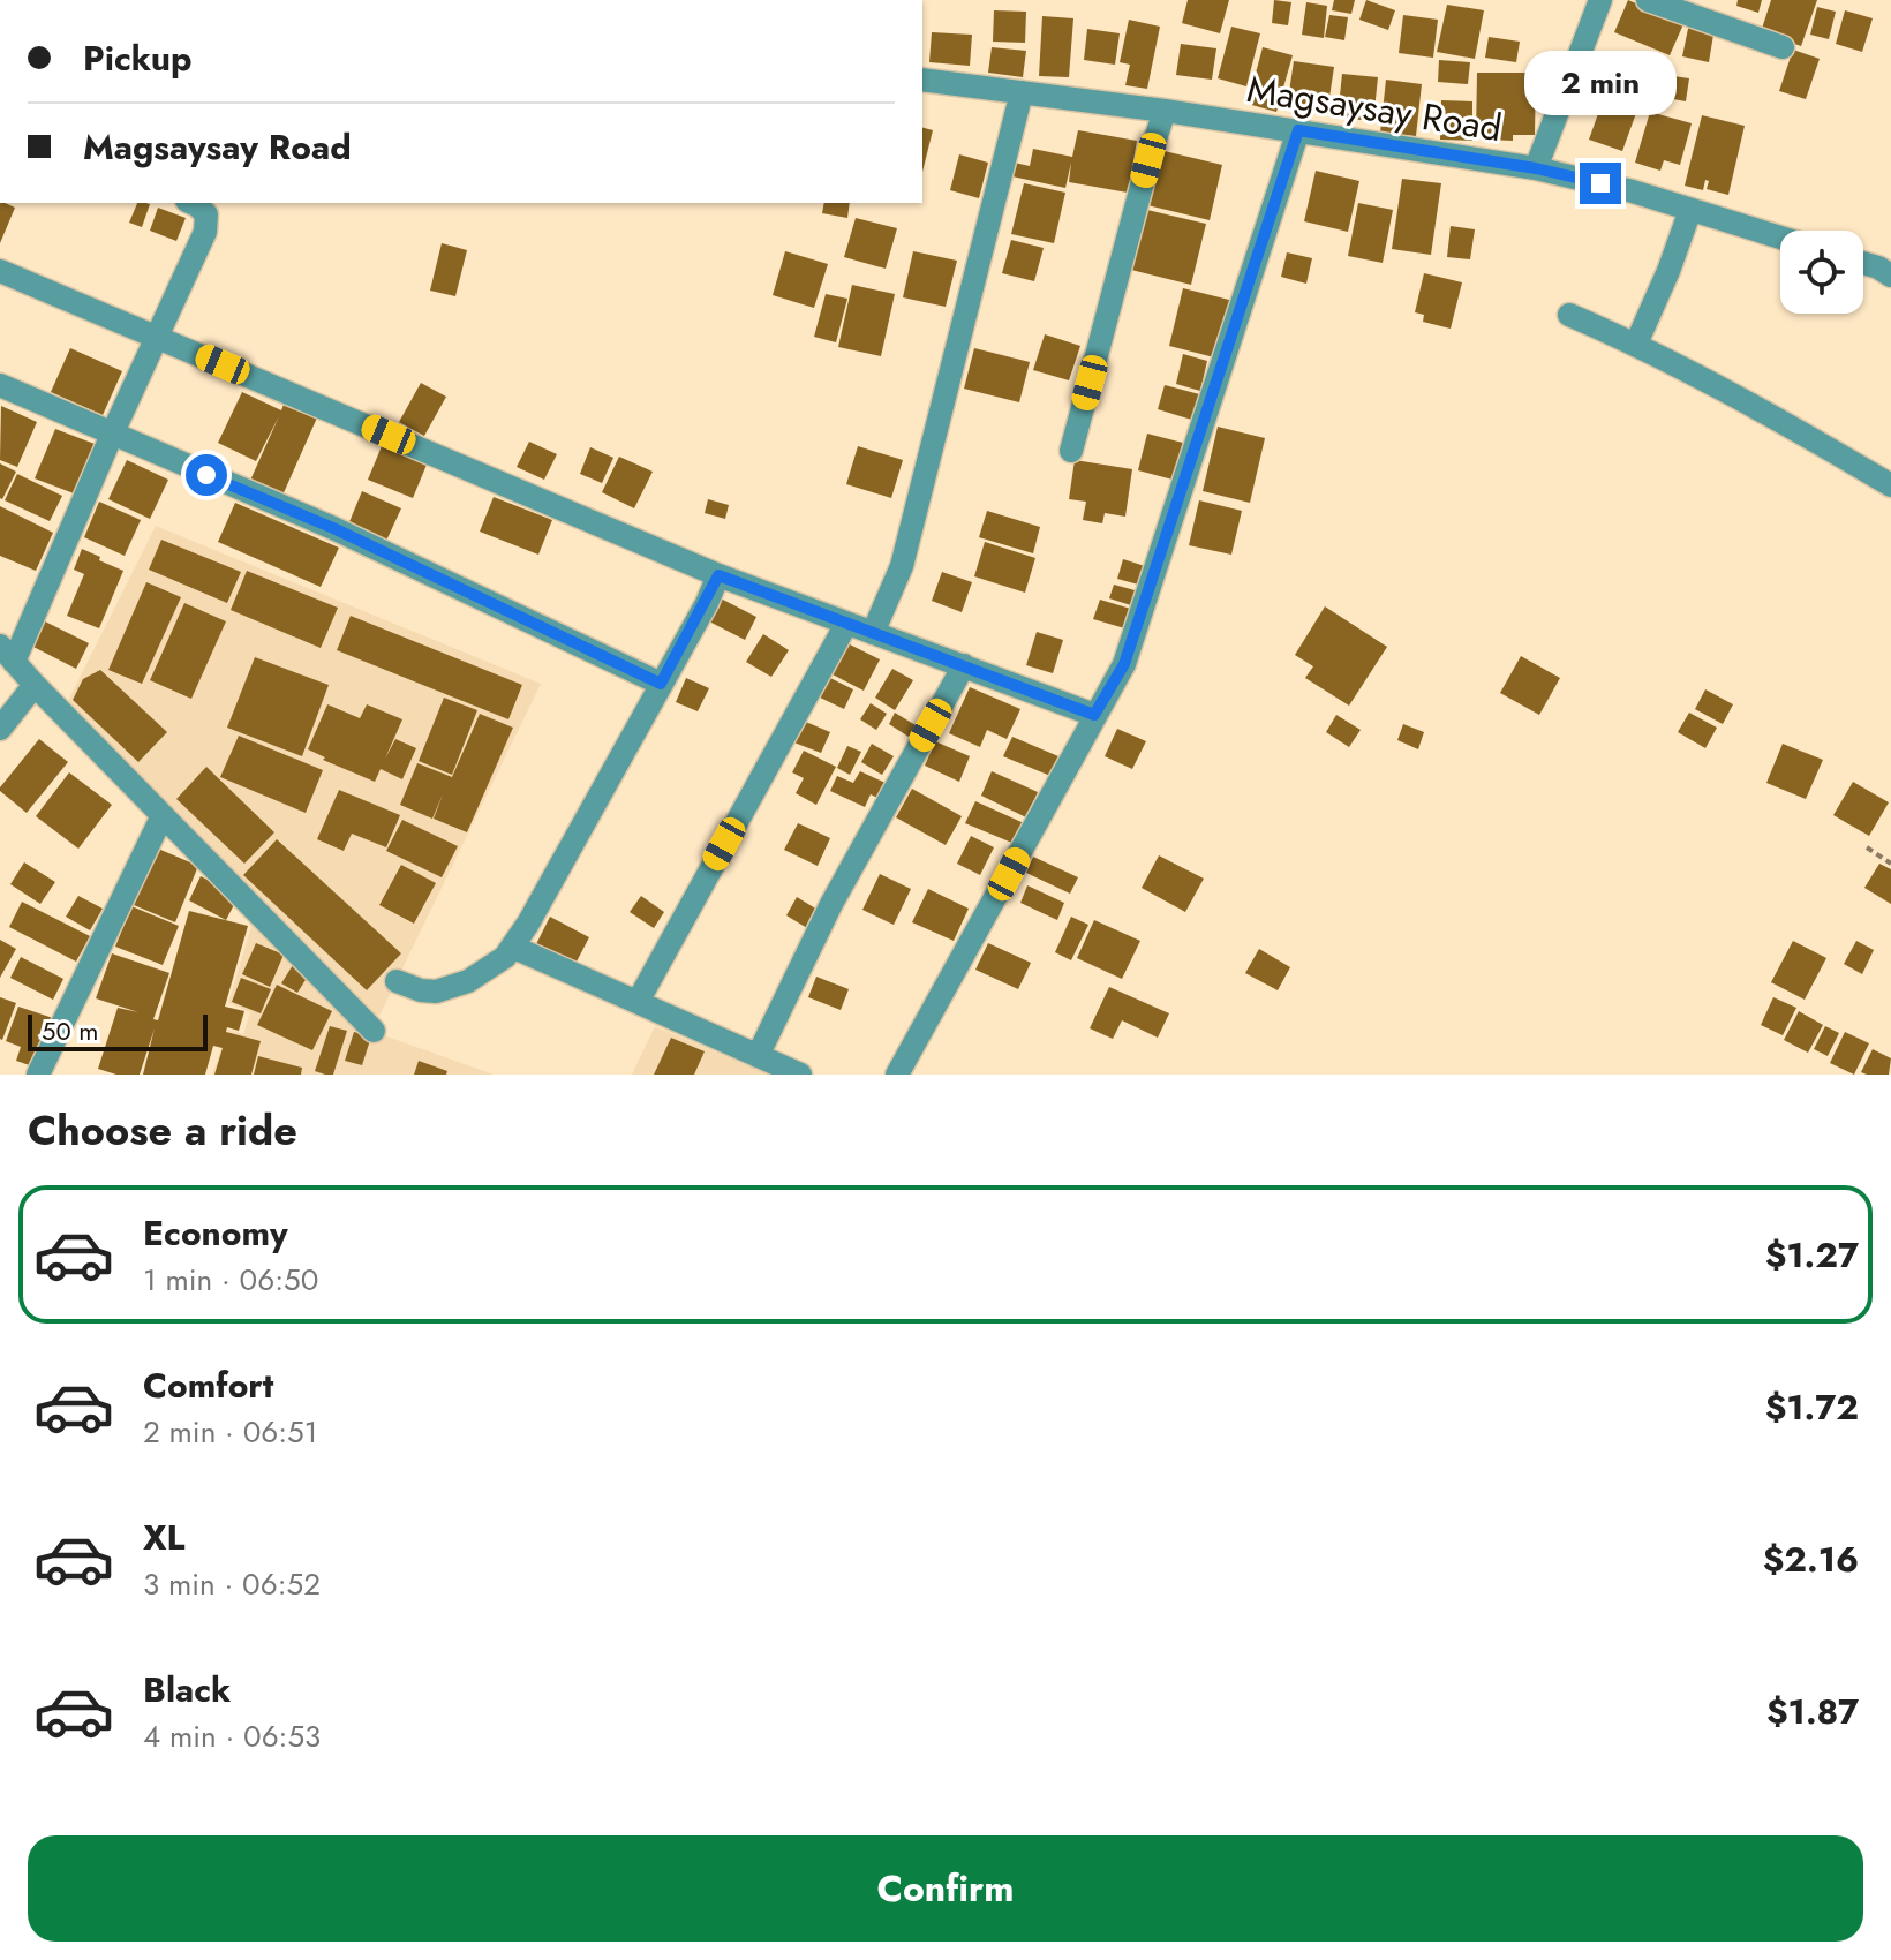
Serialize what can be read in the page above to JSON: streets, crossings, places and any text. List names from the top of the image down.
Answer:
{
  "streets": {
    "street": ["Magsaysay Road"]
  },
  "scale_bar": "50 m",
  "page": {
    "banner": ["Pickup", "Magsaysay Road"],
    "bubble": "2 min",
    "scale": "50 m",
    "heading": "Choose a ride",
    "list": [
      {
        "name": "Economy",
        "note": "1 min · 06:50",
        "value": "$1.27"
      },
      {
        "name": "Comfort",
        "note": "2 min · 06:51",
        "value": "$1.72"
      },
      {
        "name": "XL",
        "note": "3 min · 06:52",
        "value": "$2.16"
      },
      {
        "name": "Black",
        "note": "4 min · 06:53",
        "value": "$1.87"
      }
    ],
    "buttons": "Confirm"
  }
}
